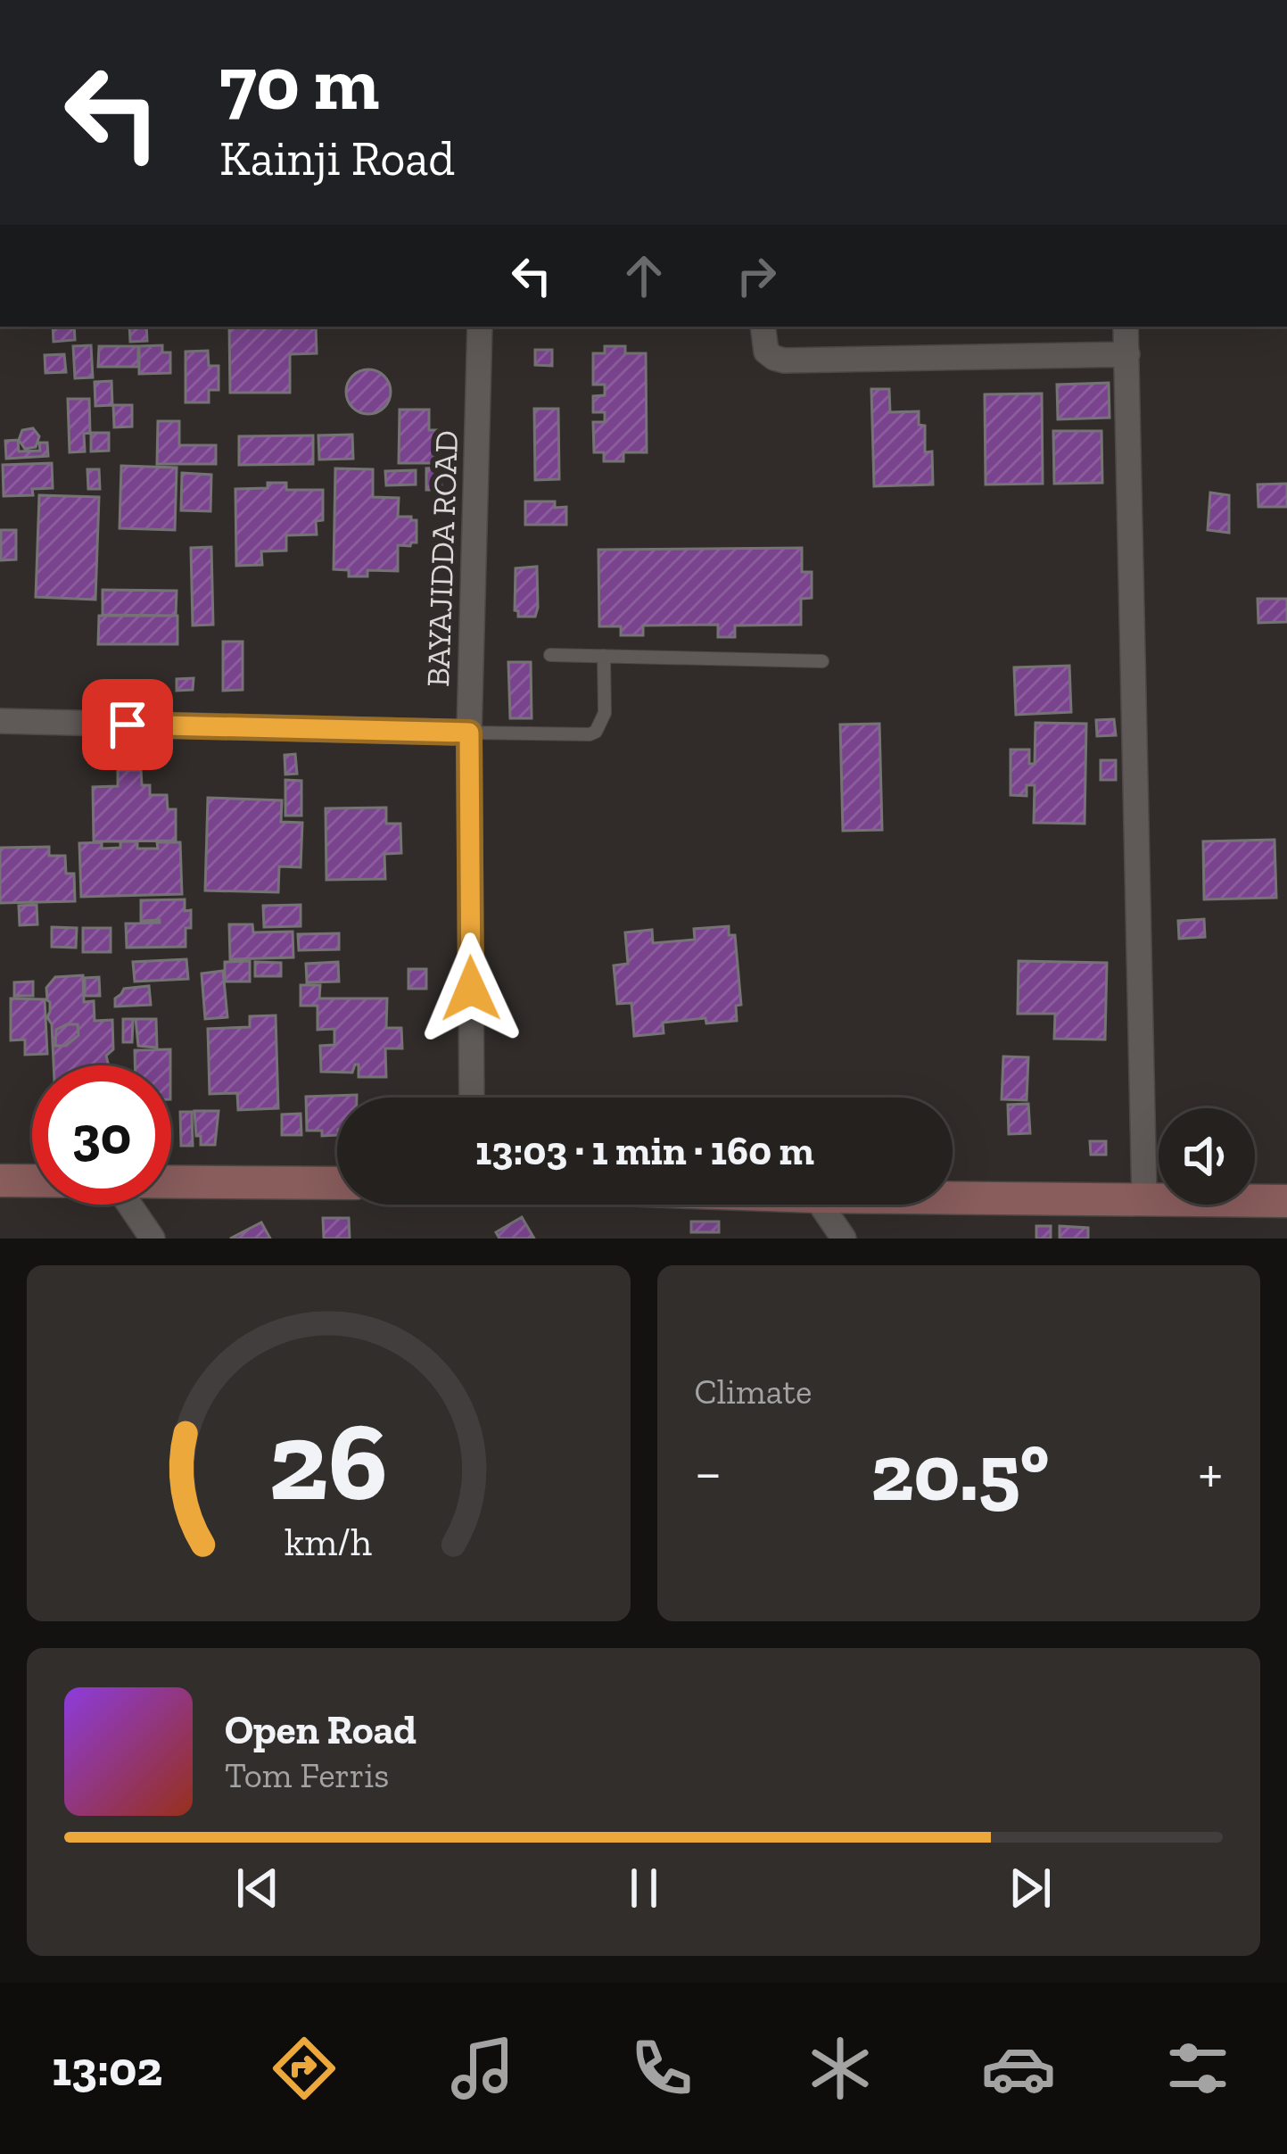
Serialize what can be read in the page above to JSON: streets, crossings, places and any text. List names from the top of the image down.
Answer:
{
  "streets": {
    "street": ["BAYAJIDDA ROAD"]
  },
  "page": {
    "turn": ["70 m", "Kainji Road"],
    "limit": "30",
    "trip": "13:03 · 1 min · 160 m",
    "tile": "Climate",
    "heat": ["−", "20.5°", "+"],
    "song": ["Open Road", "Tom Ferris"],
    "tabs": "13:02",
    "gauge": ["26", "km/h"]
  }
}
